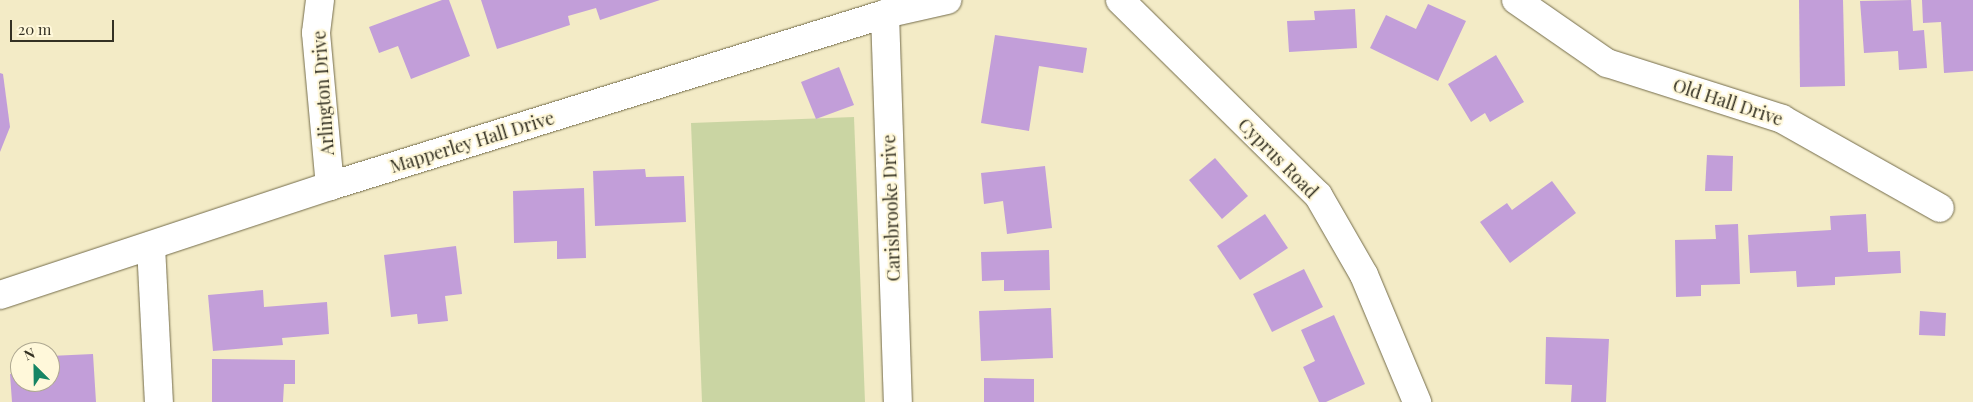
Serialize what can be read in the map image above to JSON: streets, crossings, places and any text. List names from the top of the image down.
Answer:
{
  "streets": {
    "street": [
      "Arlington Drive",
      "Old Hall Drive",
      "Mapperley Hall Drive",
      "Cyprus Road",
      "Carisbrooke Drive"
    ]
  },
  "crossings": [
    ["Arlington Drive", "Mapperley Hall Drive"],
    ["Mapperley Hall Drive", "Carisbrooke Drive"]
  ],
  "scale_bar": "20 m",
  "north": "top left"
}
